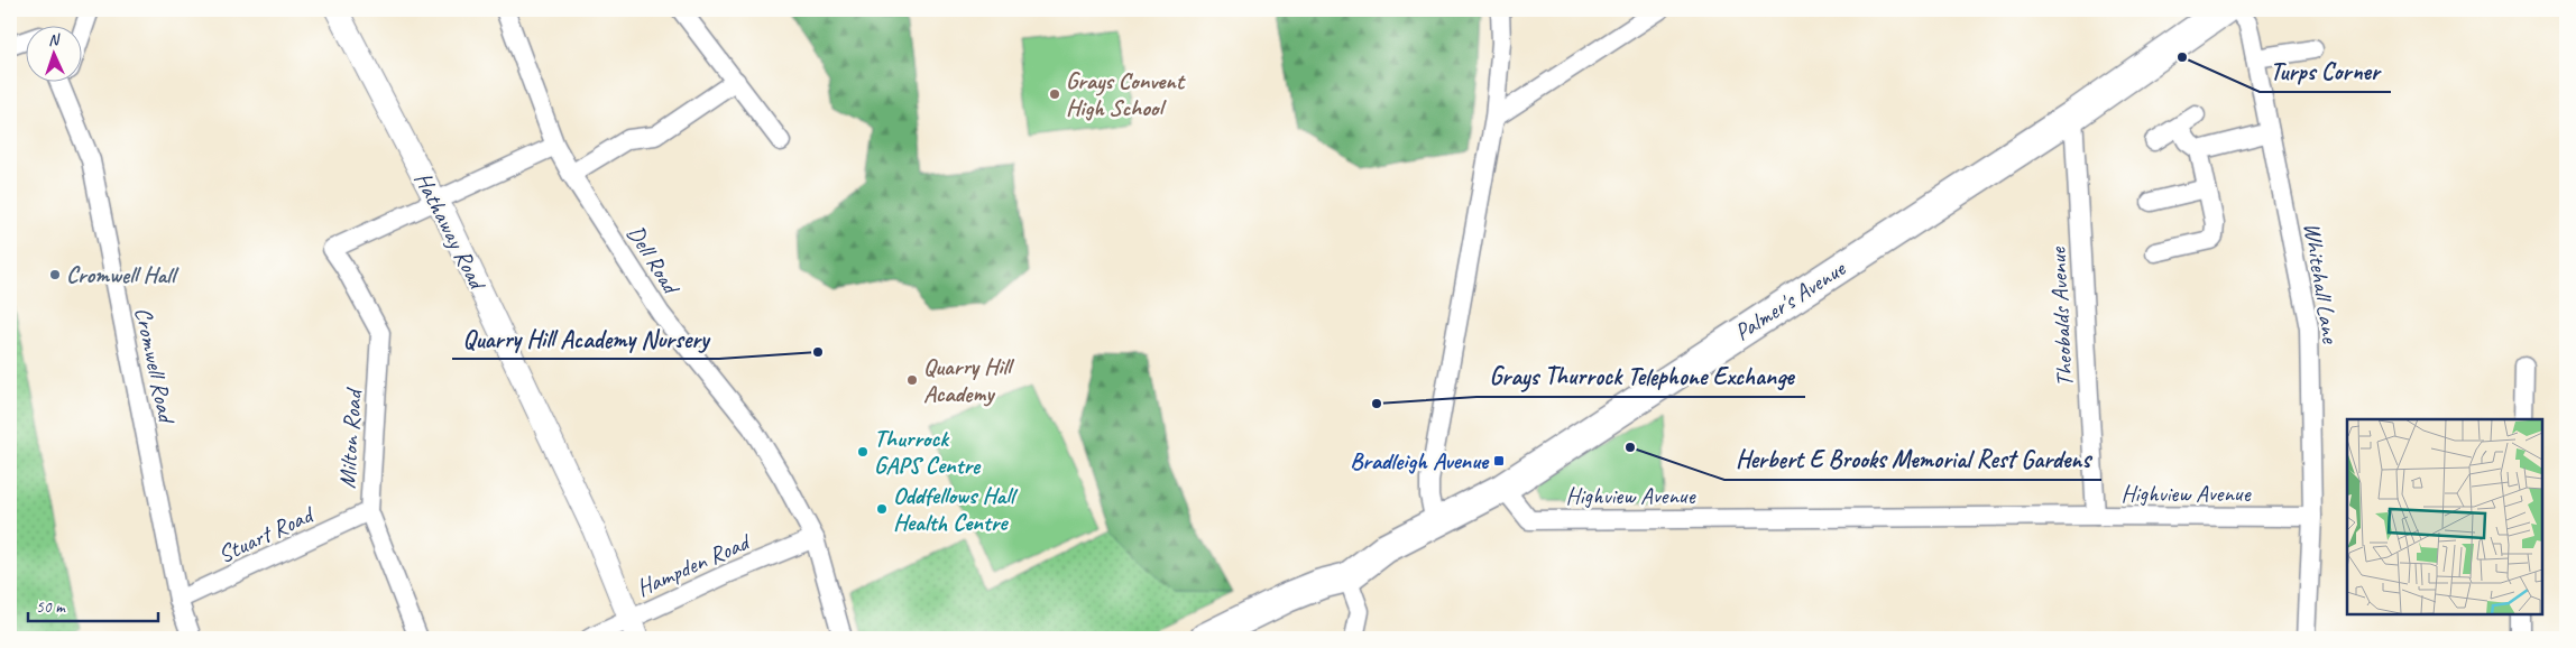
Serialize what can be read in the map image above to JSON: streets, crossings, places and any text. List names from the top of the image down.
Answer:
{
  "streets": {
    "main road": ["Palmer's Avenue"],
    "street": [
      "Hathaway Road",
      "Dell Road",
      "Whitehall Lane",
      "Theobalds Avenue",
      "Cromwell Road",
      "Milton Road",
      "Highview Avenue",
      "Stuart Road",
      "Hampden Road"
    ]
  },
  "crossings": [
    ["Hathaway Road", "Milton Road"],
    ["Hathaway Road", "Hampden Road"],
    ["Dell Road", "Hampden Road"],
    ["Whitehall Lane", "Highview Avenue"],
    ["Palmer's Avenue", "Theobalds Avenue"],
    ["Palmer's Avenue", "Highview Avenue"],
    ["Theobalds Avenue", "Highview Avenue"],
    ["Cromwell Road", "Stuart Road"],
    ["Milton Road", "Stuart Road"]
  ],
  "places": {
    "other": [
      "Turps Corner",
      "Grays Convent High School",
      "Cromwell Hall",
      "Quarry Hill Academy Nursery",
      "Quarry Hill Academy",
      "Grays Thurrock Telephone Exchange",
      "Herbert E Brooks Memorial Rest Gardens",
      "Thurrock GAPS Centre",
      "Oddfellows Hall Health Centre"
    ],
    "transit": ["Bradleigh Avenue"]
  },
  "scale_bar": "50 m",
  "north": "top"
}
